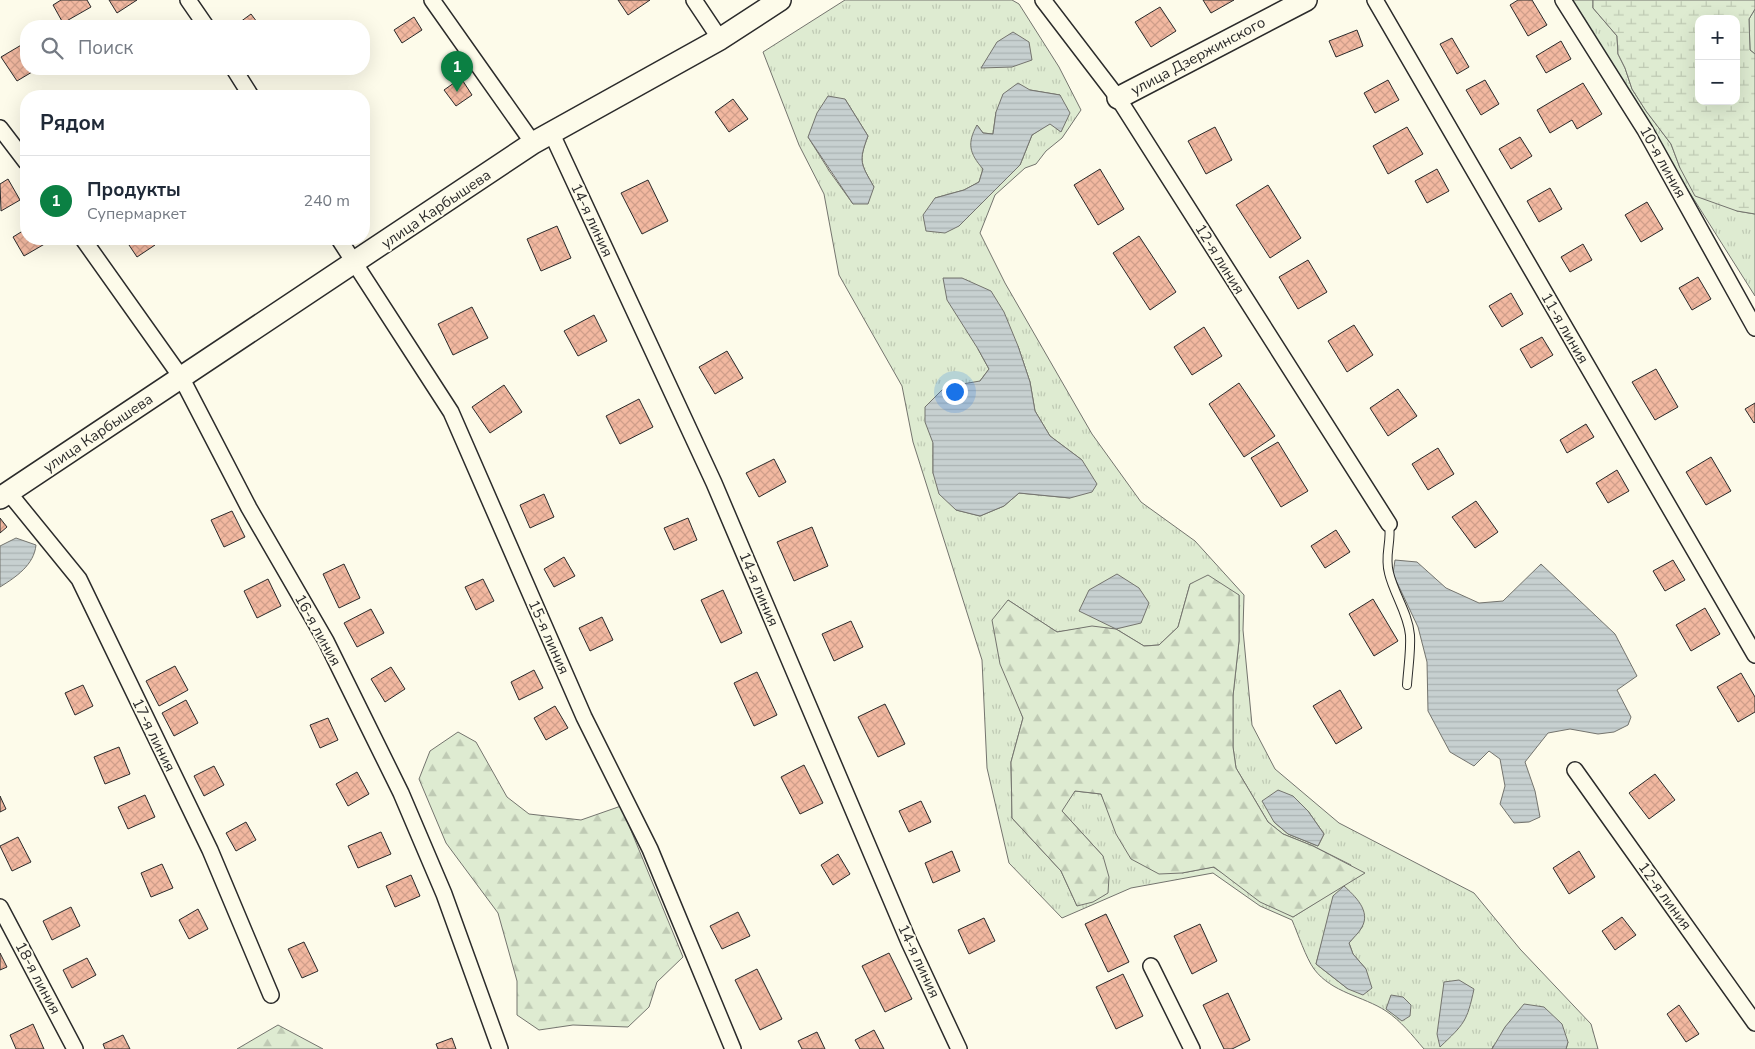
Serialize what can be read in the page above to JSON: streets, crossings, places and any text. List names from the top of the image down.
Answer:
{
  "streets": {
    "main road": ["улица Дзержинского", "улица Карбышева"],
    "street": [
      "10-я линия",
      "14-я линия",
      "12-я линия",
      "11-я линия",
      "16-я линия",
      "15-я линия",
      "17-я линия",
      "18-я линия"
    ]
  },
  "crossings": [
    ["улица Дзержинского", "12-я линия"],
    ["улица Карбышева", "14-я линия"],
    ["улица Карбышева", "16-я линия"],
    ["улица Карбышева", "15-я линия"],
    ["улица Карбышева", "17-я линия"]
  ],
  "page": {
    "map_buttons": ["+", "−"],
    "search": "Поиск",
    "pins": "1",
    "heading": "Рядом",
    "list": [
      {
        "mark": "1",
        "name": "Продукты",
        "note": "Супермаркет",
        "value": "240 m"
      }
    ]
  }
}
